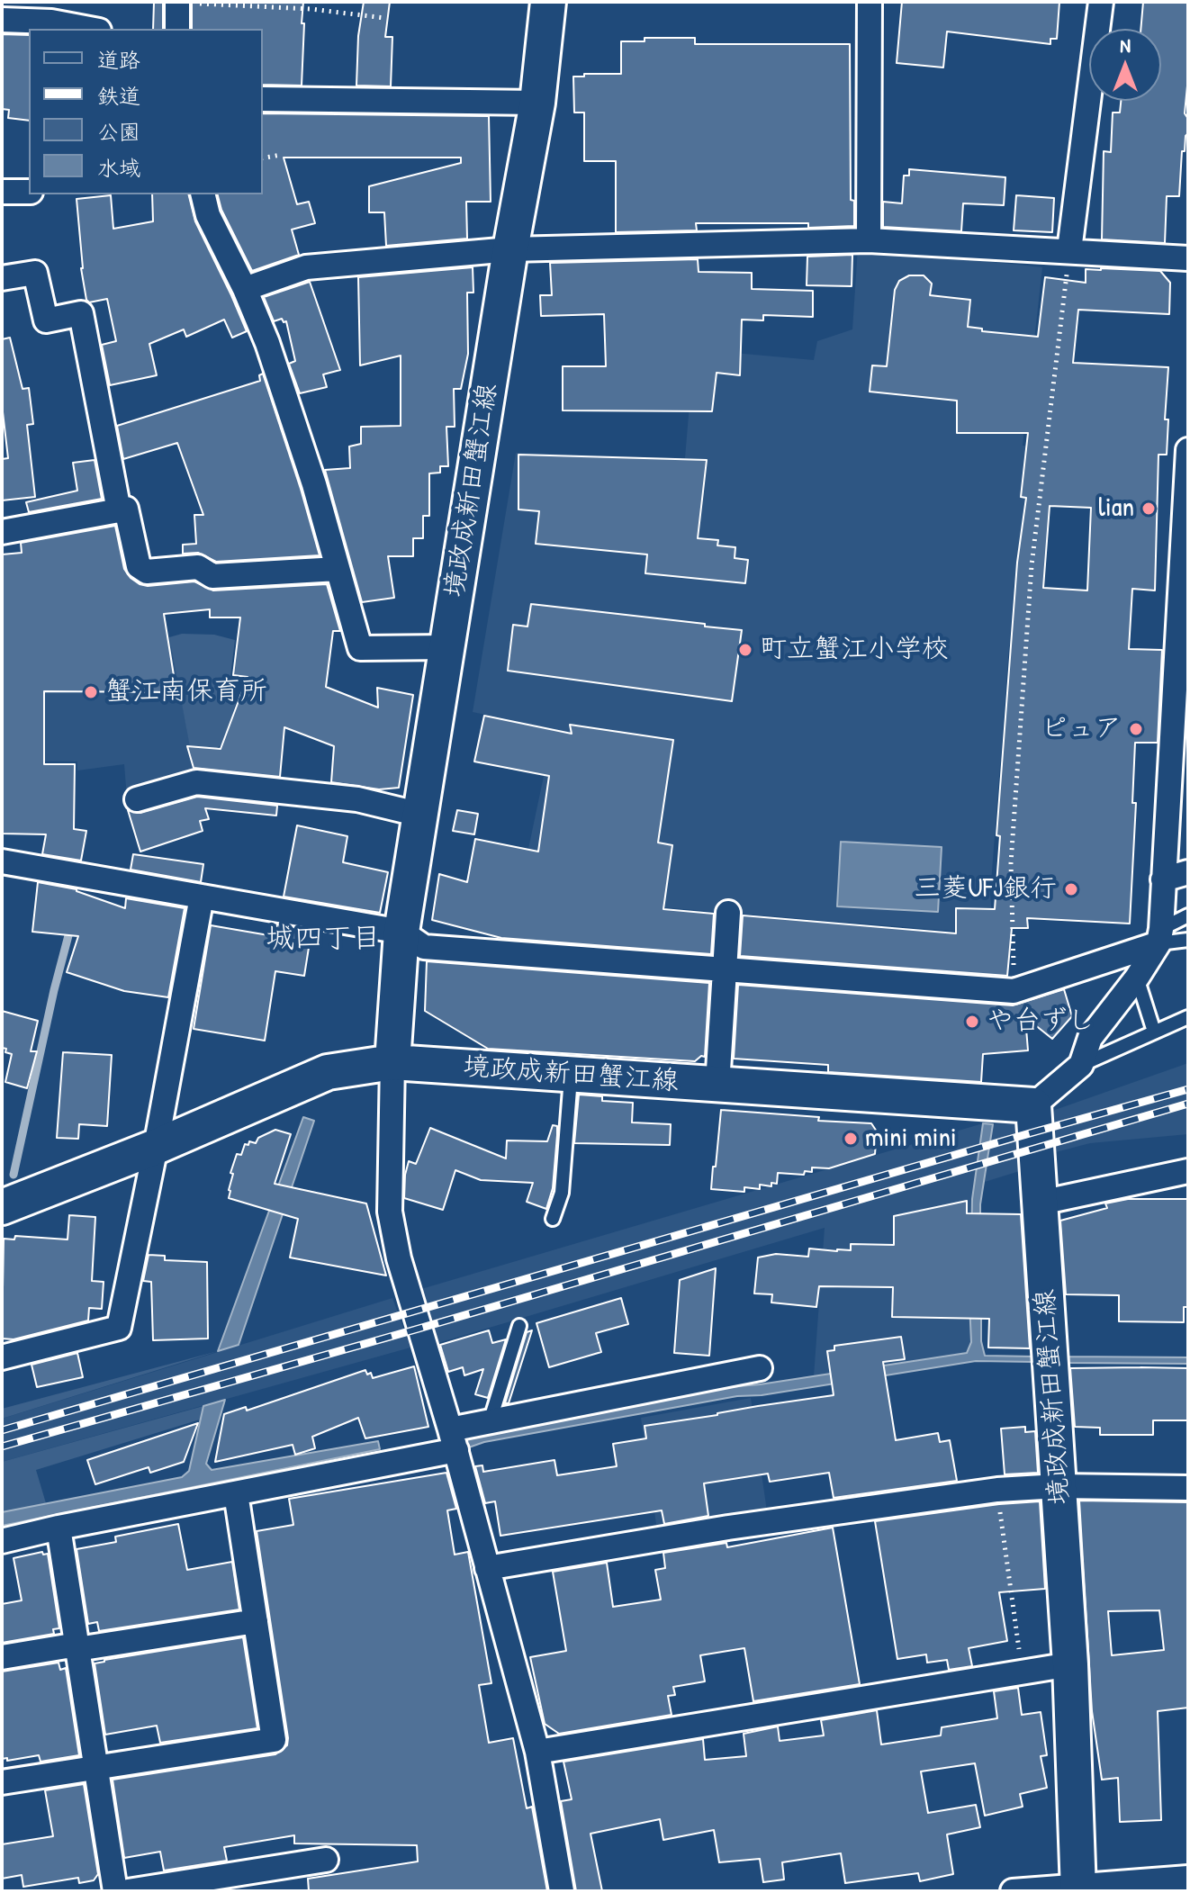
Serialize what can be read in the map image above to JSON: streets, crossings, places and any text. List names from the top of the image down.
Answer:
{
  "streets": {
    "main road": ["境政成新田蟹江線"]
  },
  "districts": ["城四丁目"],
  "places": [
    "lian",
    "町立蟹江小学校",
    "蟹江南保育所",
    "ピュア",
    "三菱UFJ銀行",
    "や台ずし",
    "mini mini"
  ],
  "legend": [
    "道路",
    "鉄道",
    "公園",
    "水域"
  ],
  "north": "top"
}
